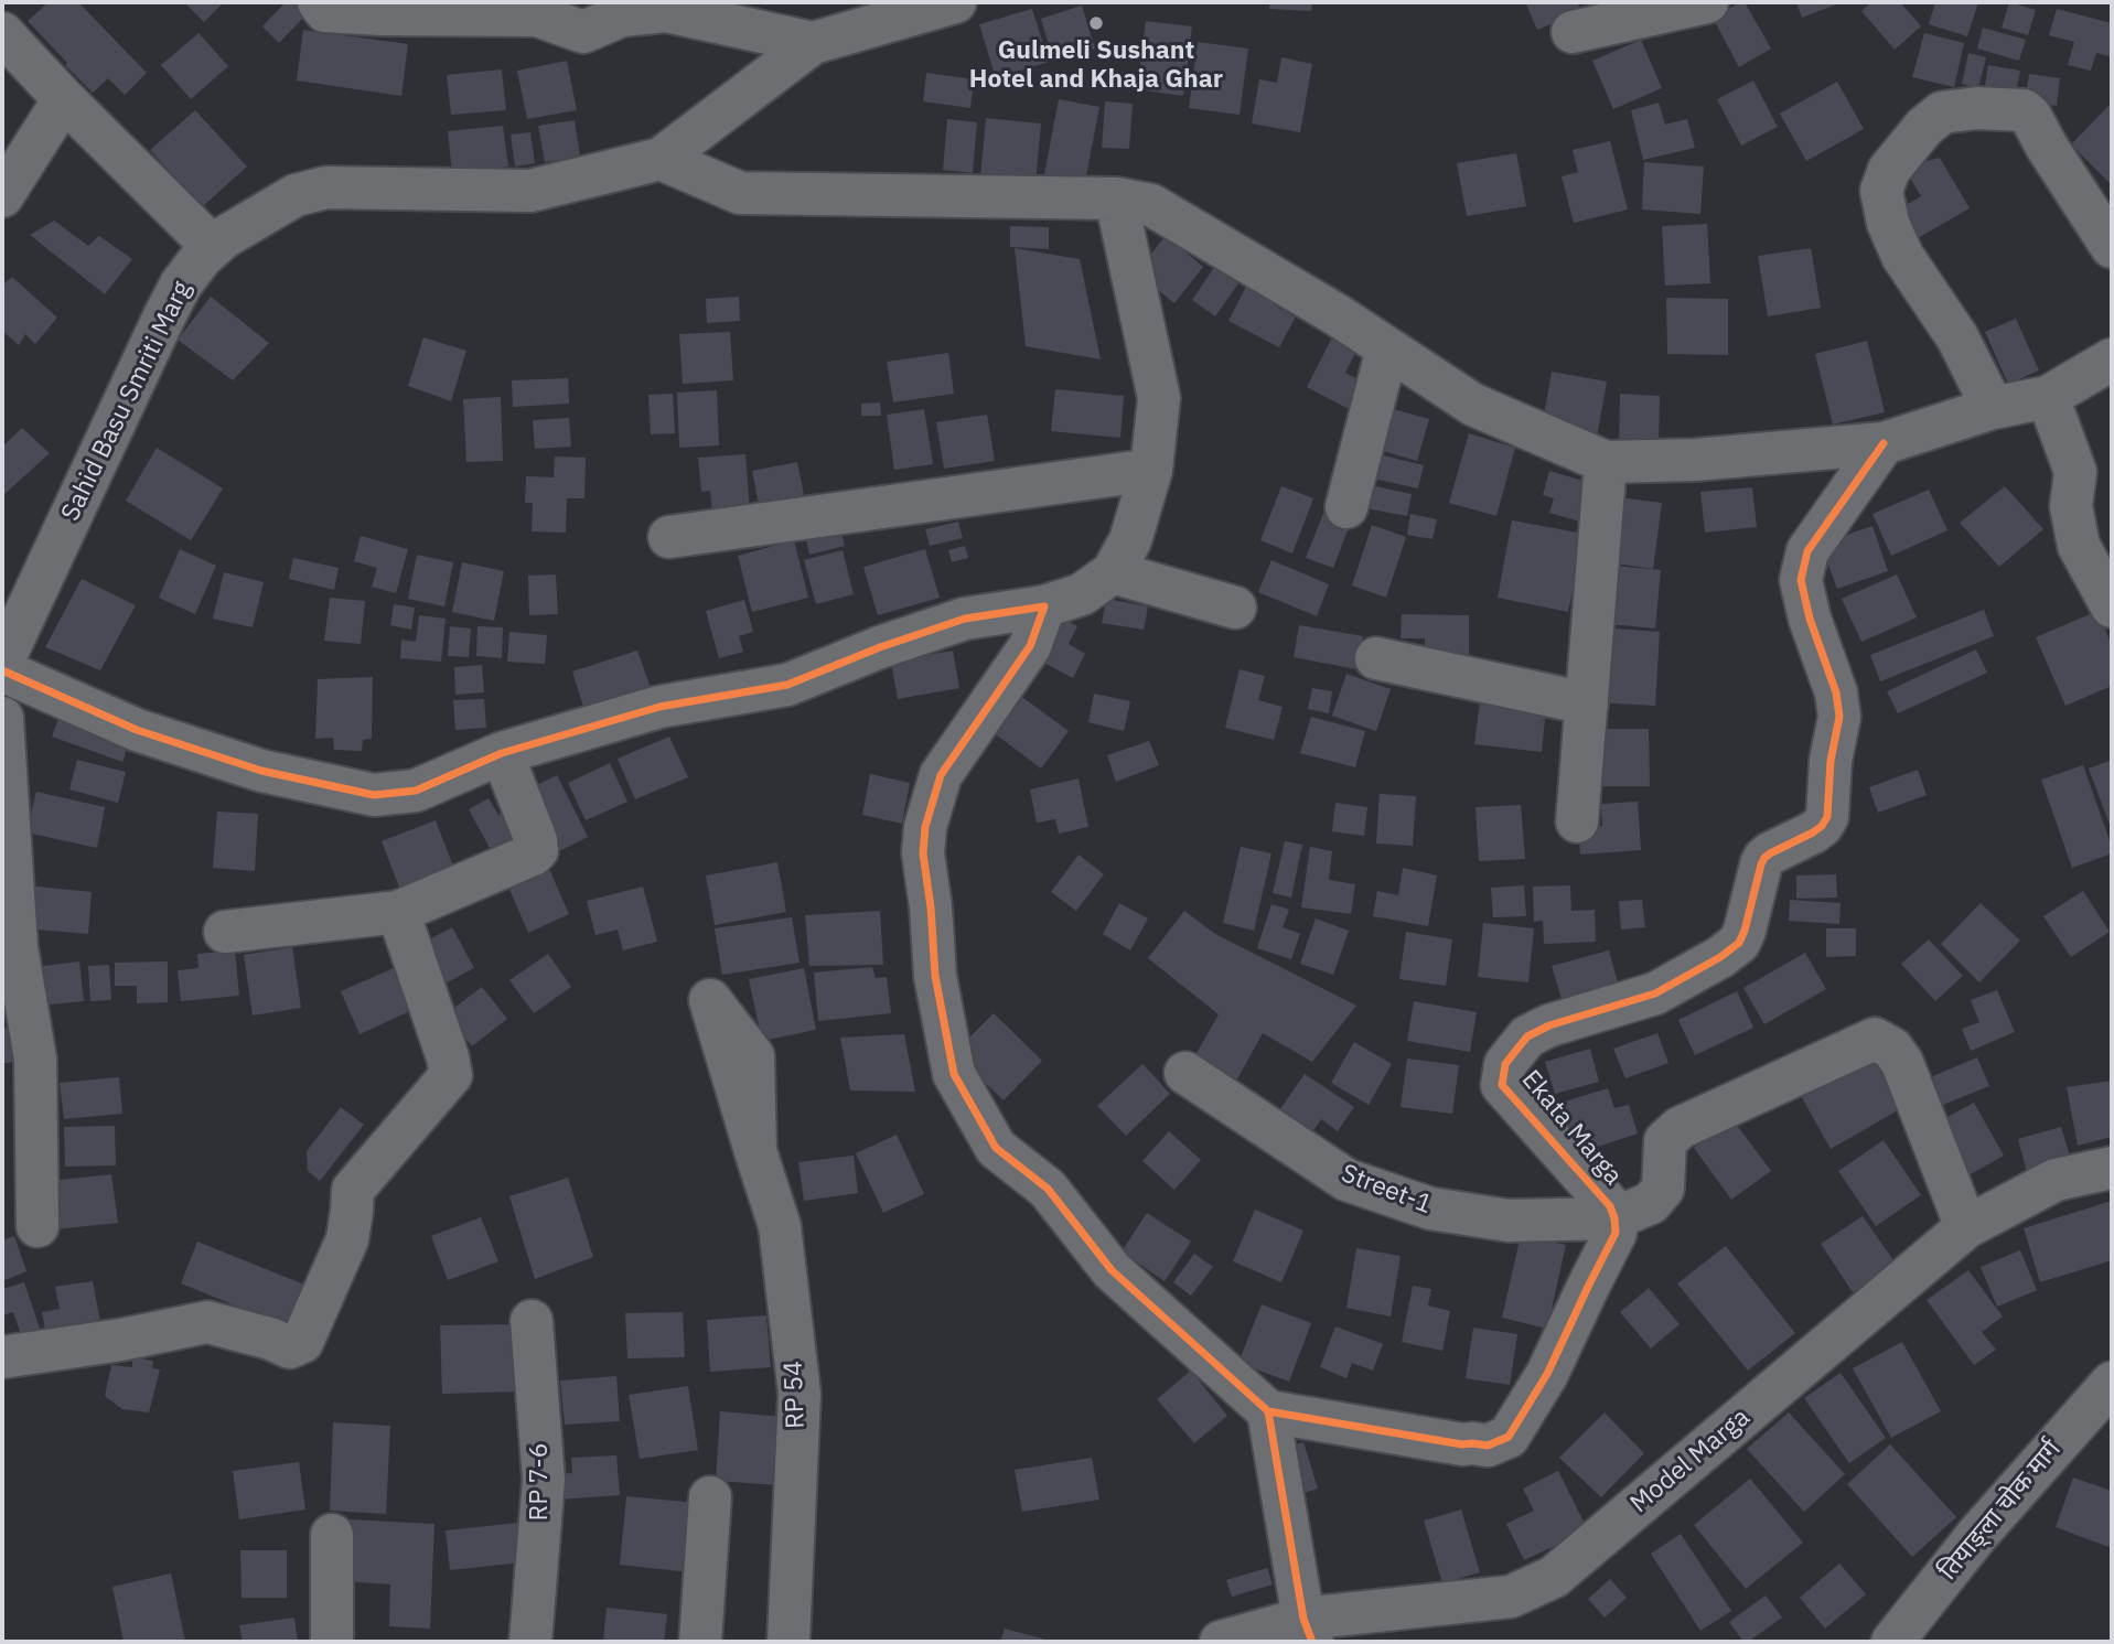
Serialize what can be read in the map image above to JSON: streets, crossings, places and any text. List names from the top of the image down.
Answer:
{
  "streets": {
    "street": [
      "Sahid Basu Smriti Marg",
      "Ekata Marga",
      "Street-1",
      "RP 54",
      "Model Marga",
      "RP 7-6",
      "तियाङ्ला चोक मार्ग"
    ]
  },
  "crossings": [
    ["Ekata Marga", "Street-1"]
  ],
  "places": ["Gulmeli Sushant Hotel and Khaja Ghar"]
}
